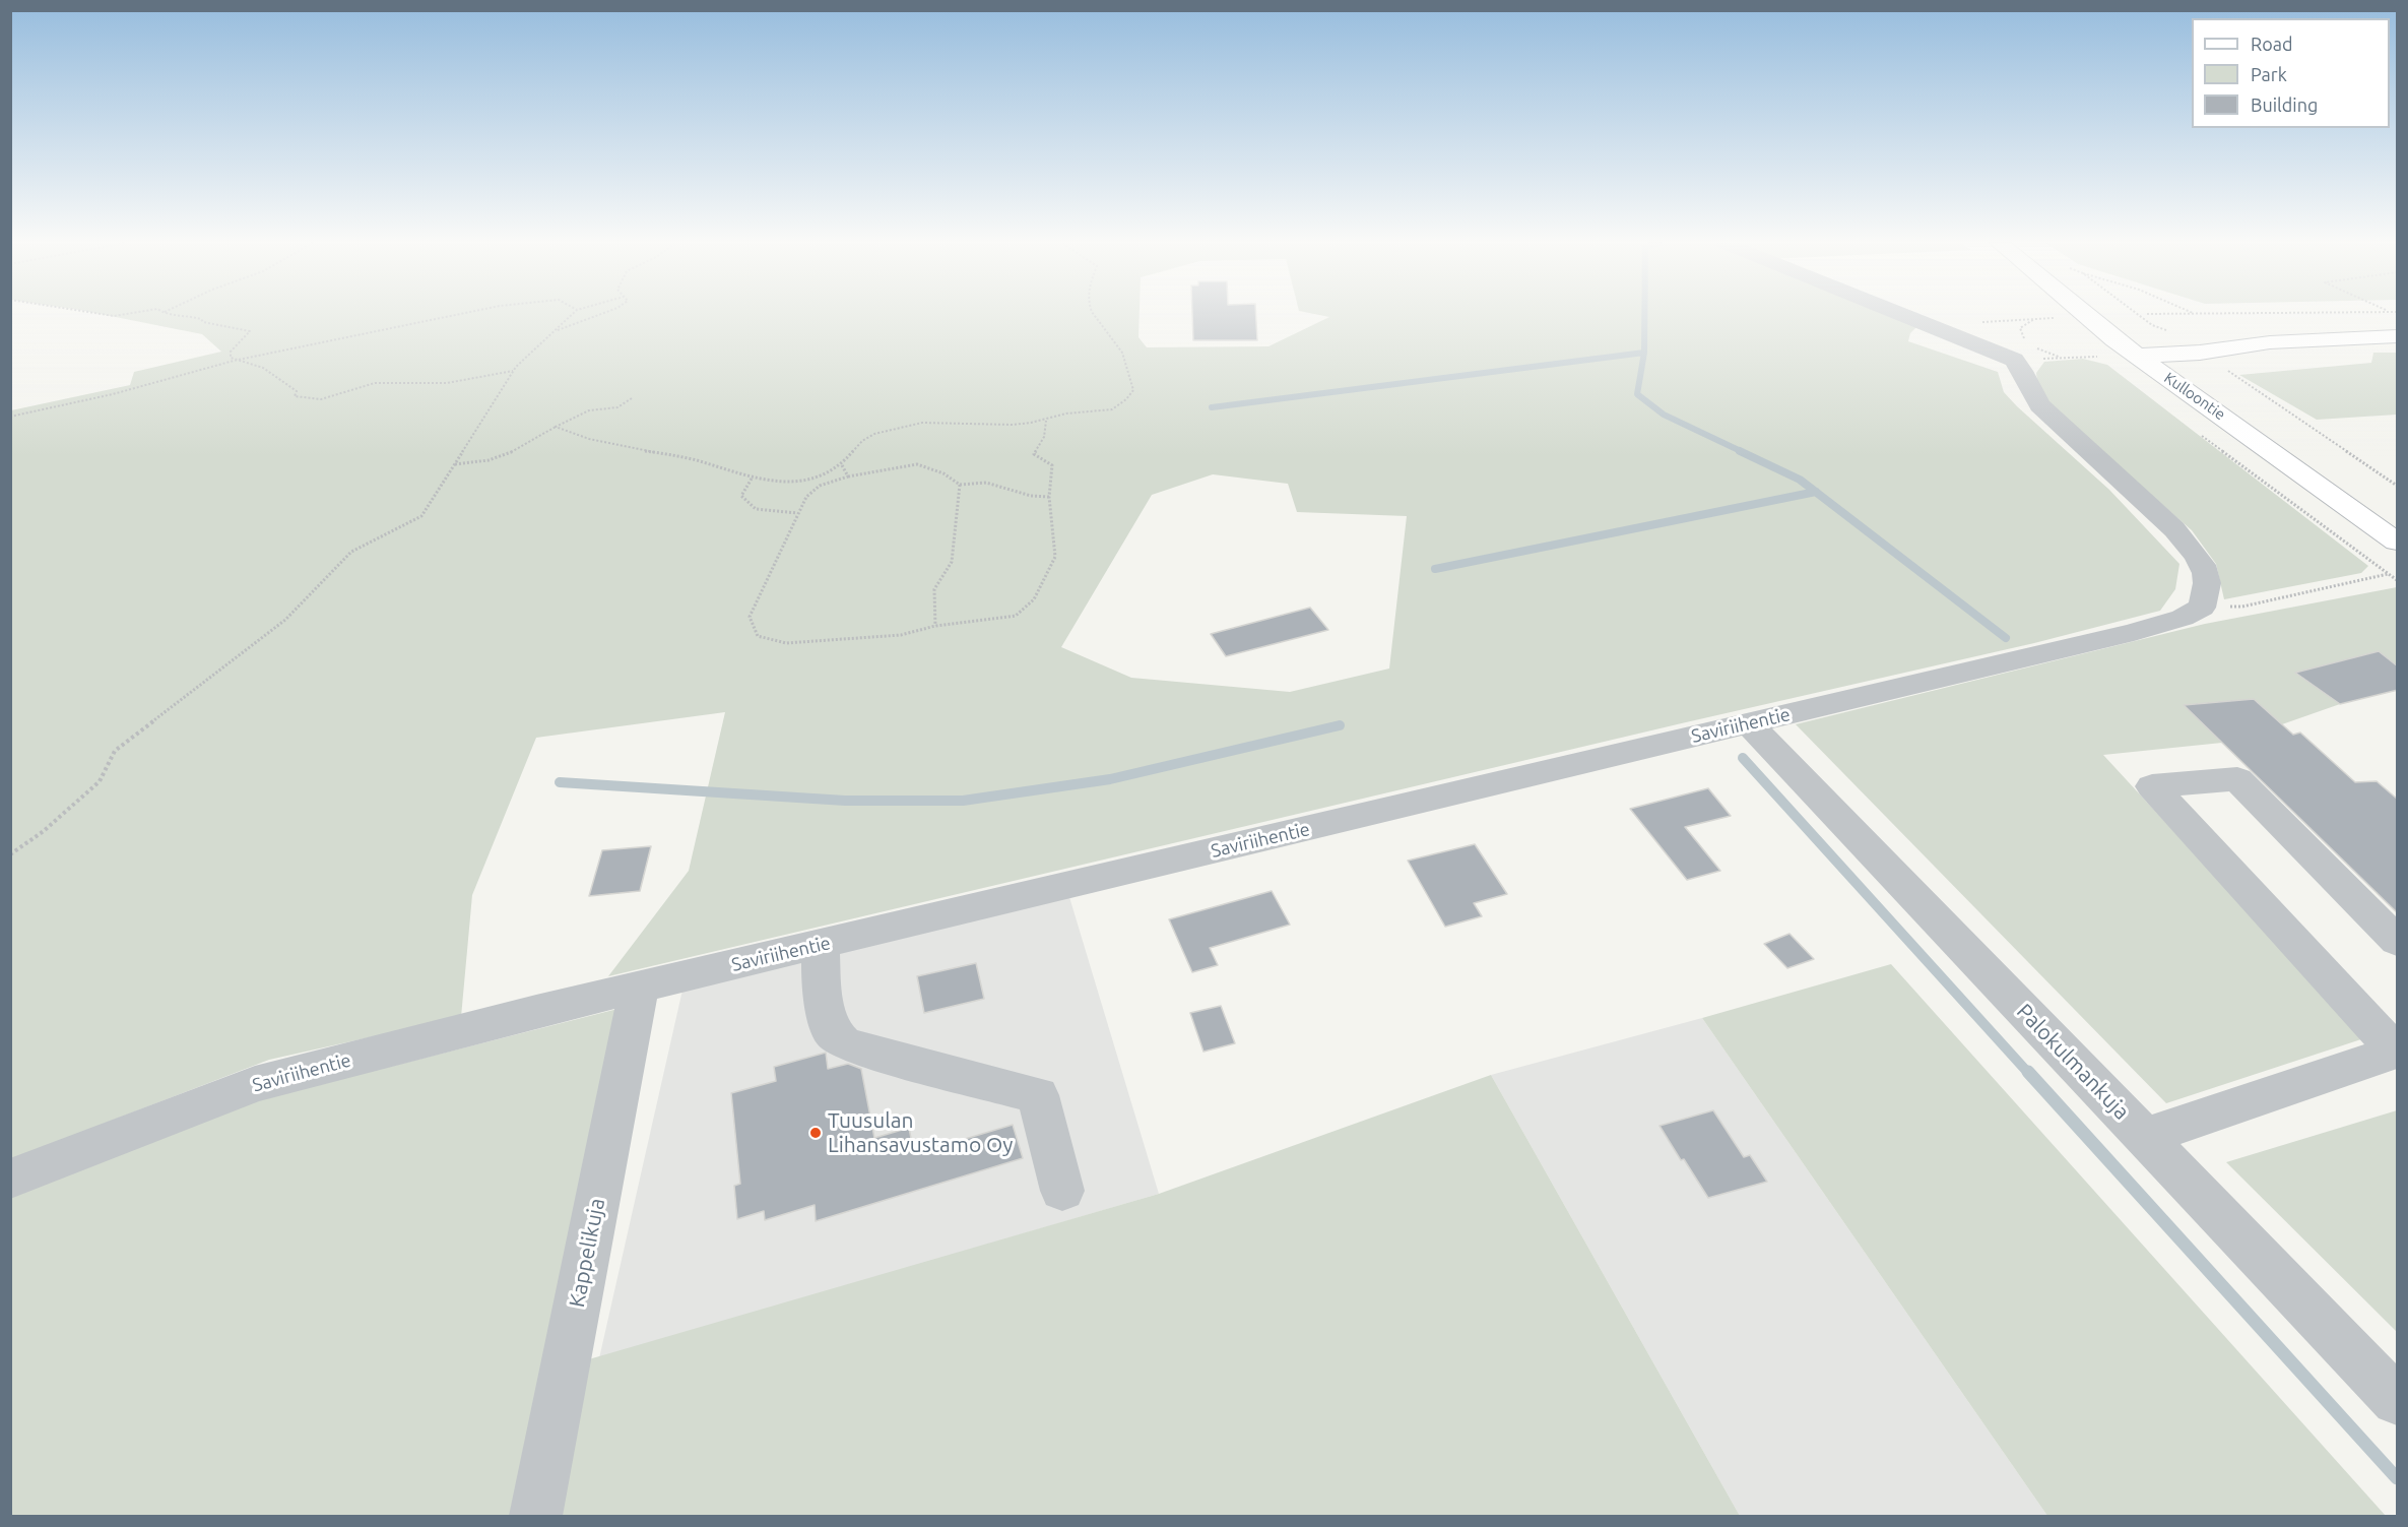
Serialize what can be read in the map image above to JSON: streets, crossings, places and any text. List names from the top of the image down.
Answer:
{
  "streets": {
    "main road": ["Kulloontie"],
    "street": ["Saviriihentie", "Palokulmankuja", "Kappelikuja"]
  },
  "crossings": [
    ["Saviriihentie", "Palokulmankuja"],
    ["Saviriihentie", "Kappelikuja"]
  ],
  "places": ["Tuusulan Lihansavustamo Oy"],
  "legend": ["Road", "Park", "Building"]
}
